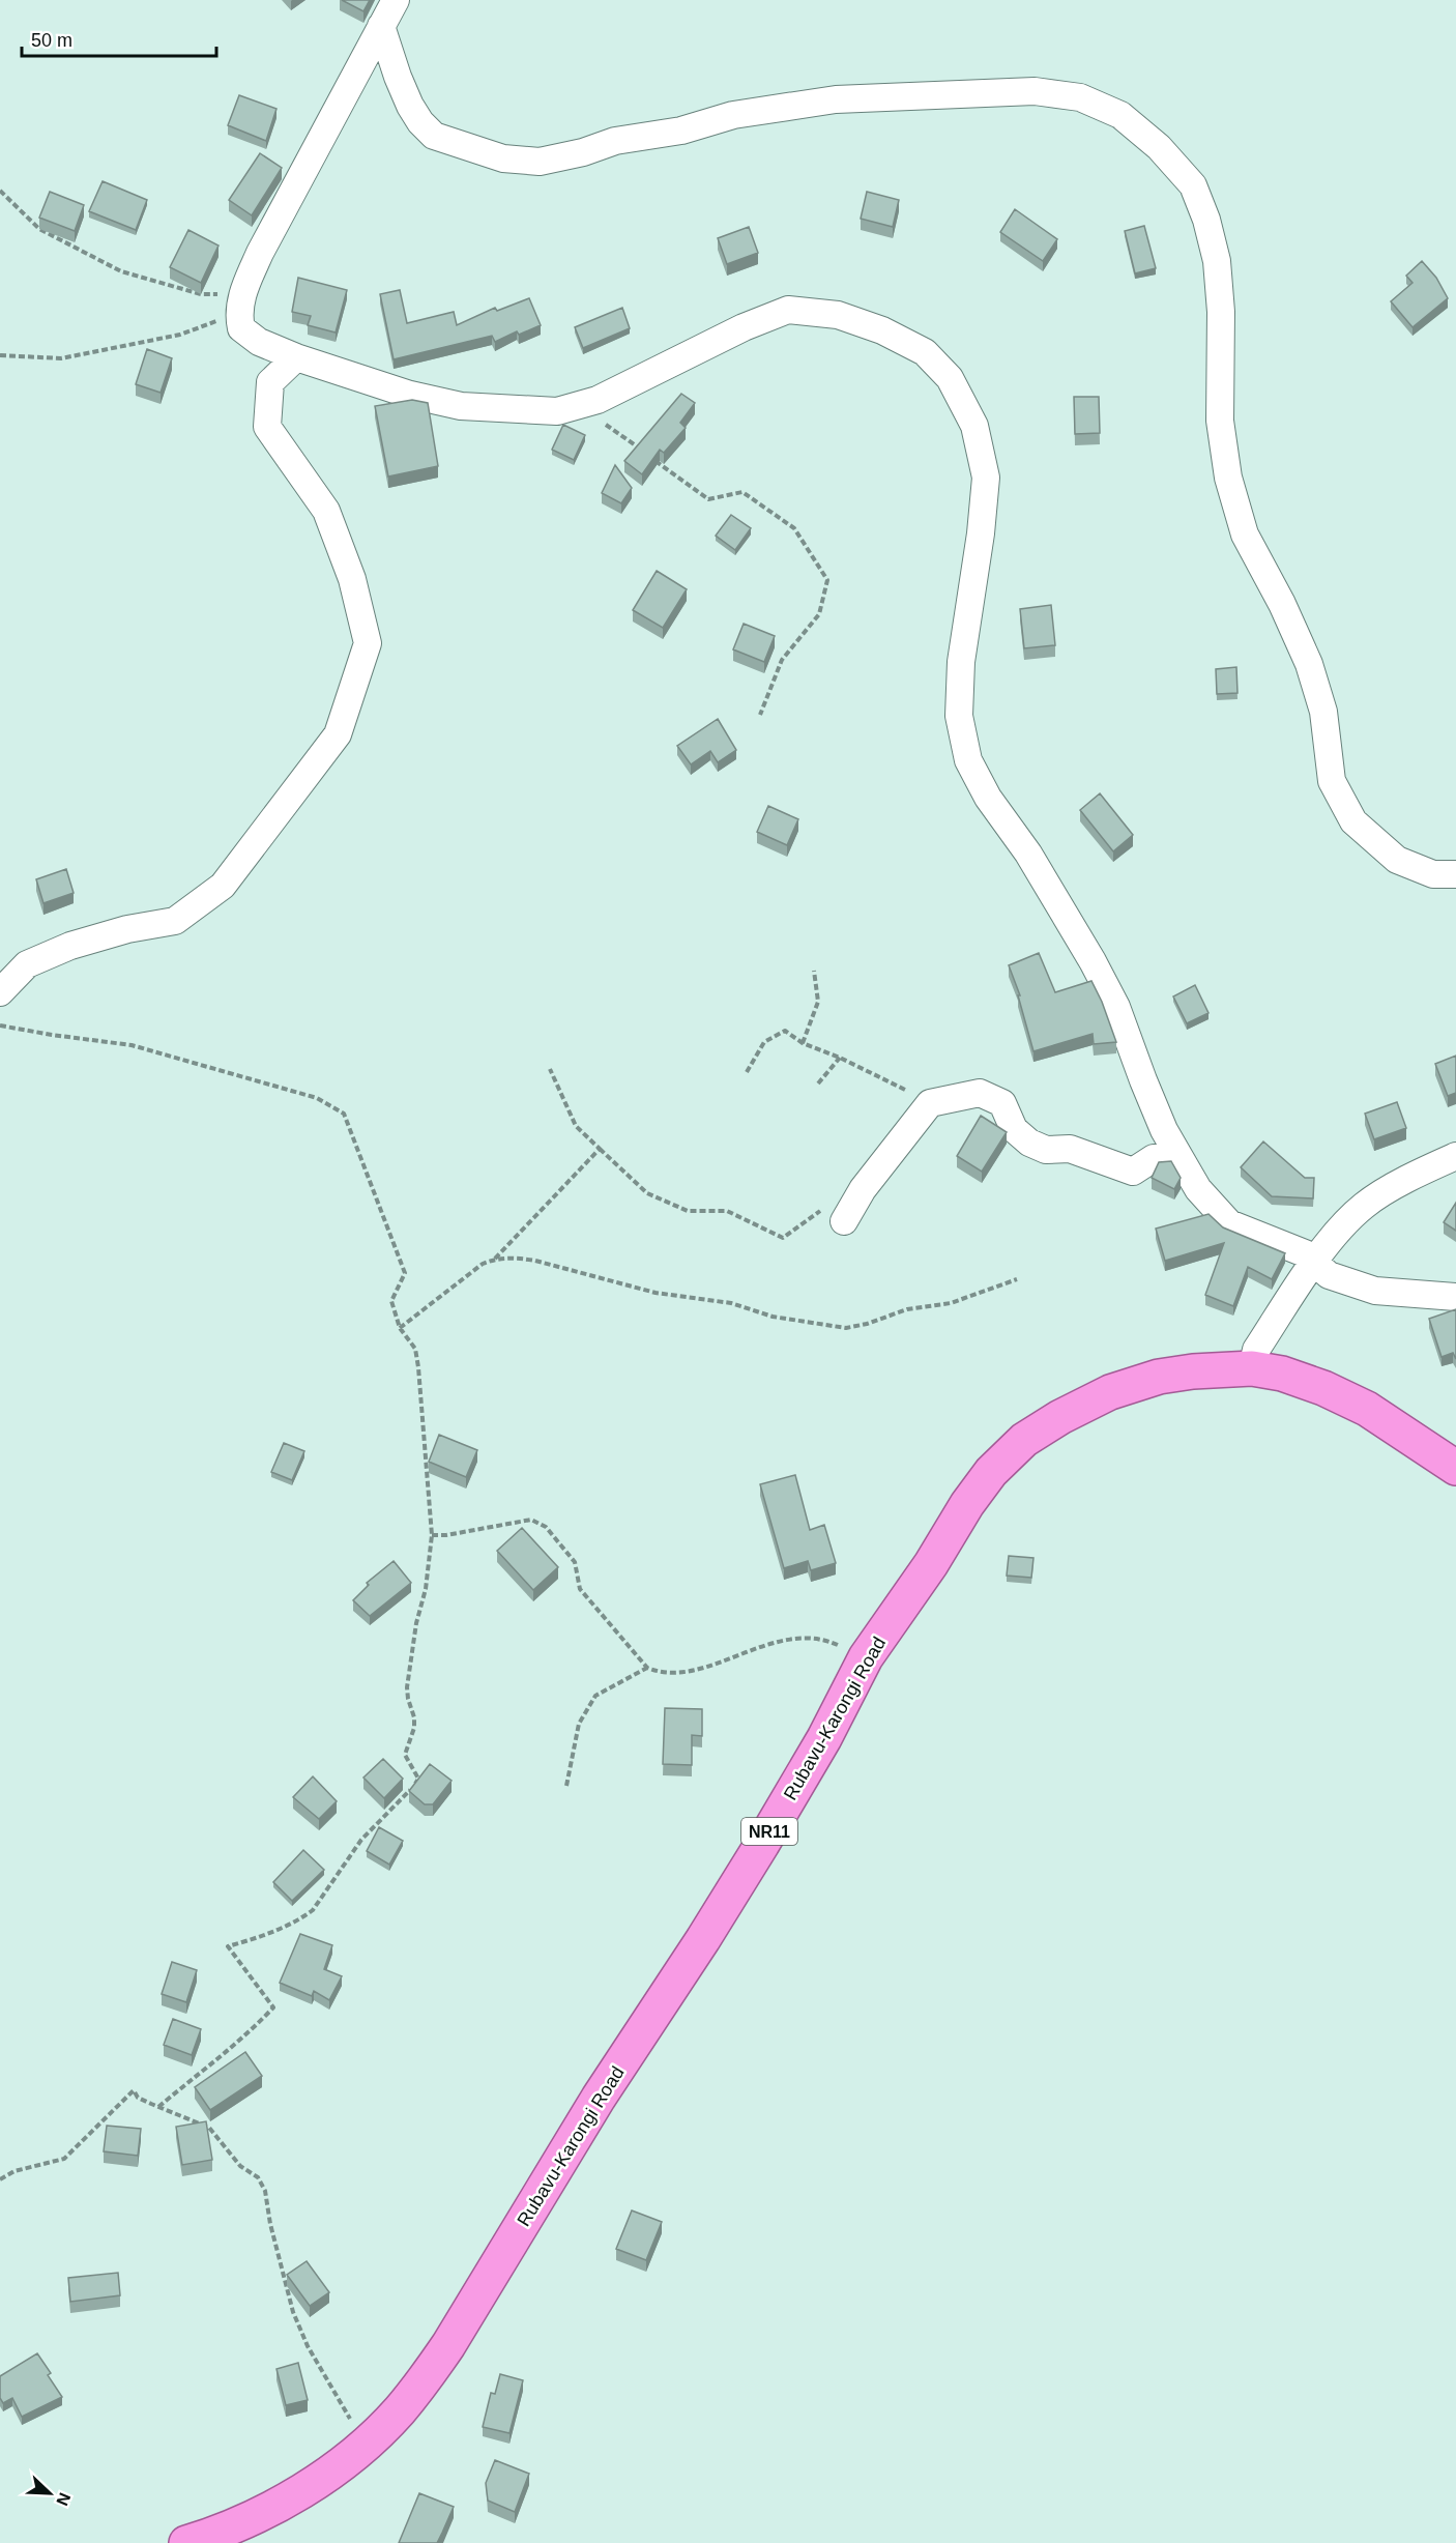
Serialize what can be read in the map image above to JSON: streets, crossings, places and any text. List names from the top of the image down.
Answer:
{
  "streets": {
    "highway": ["Rubavu-Karongi Road", "NR11"]
  },
  "scale_bar": "50 m",
  "north": "bottom right"
}
